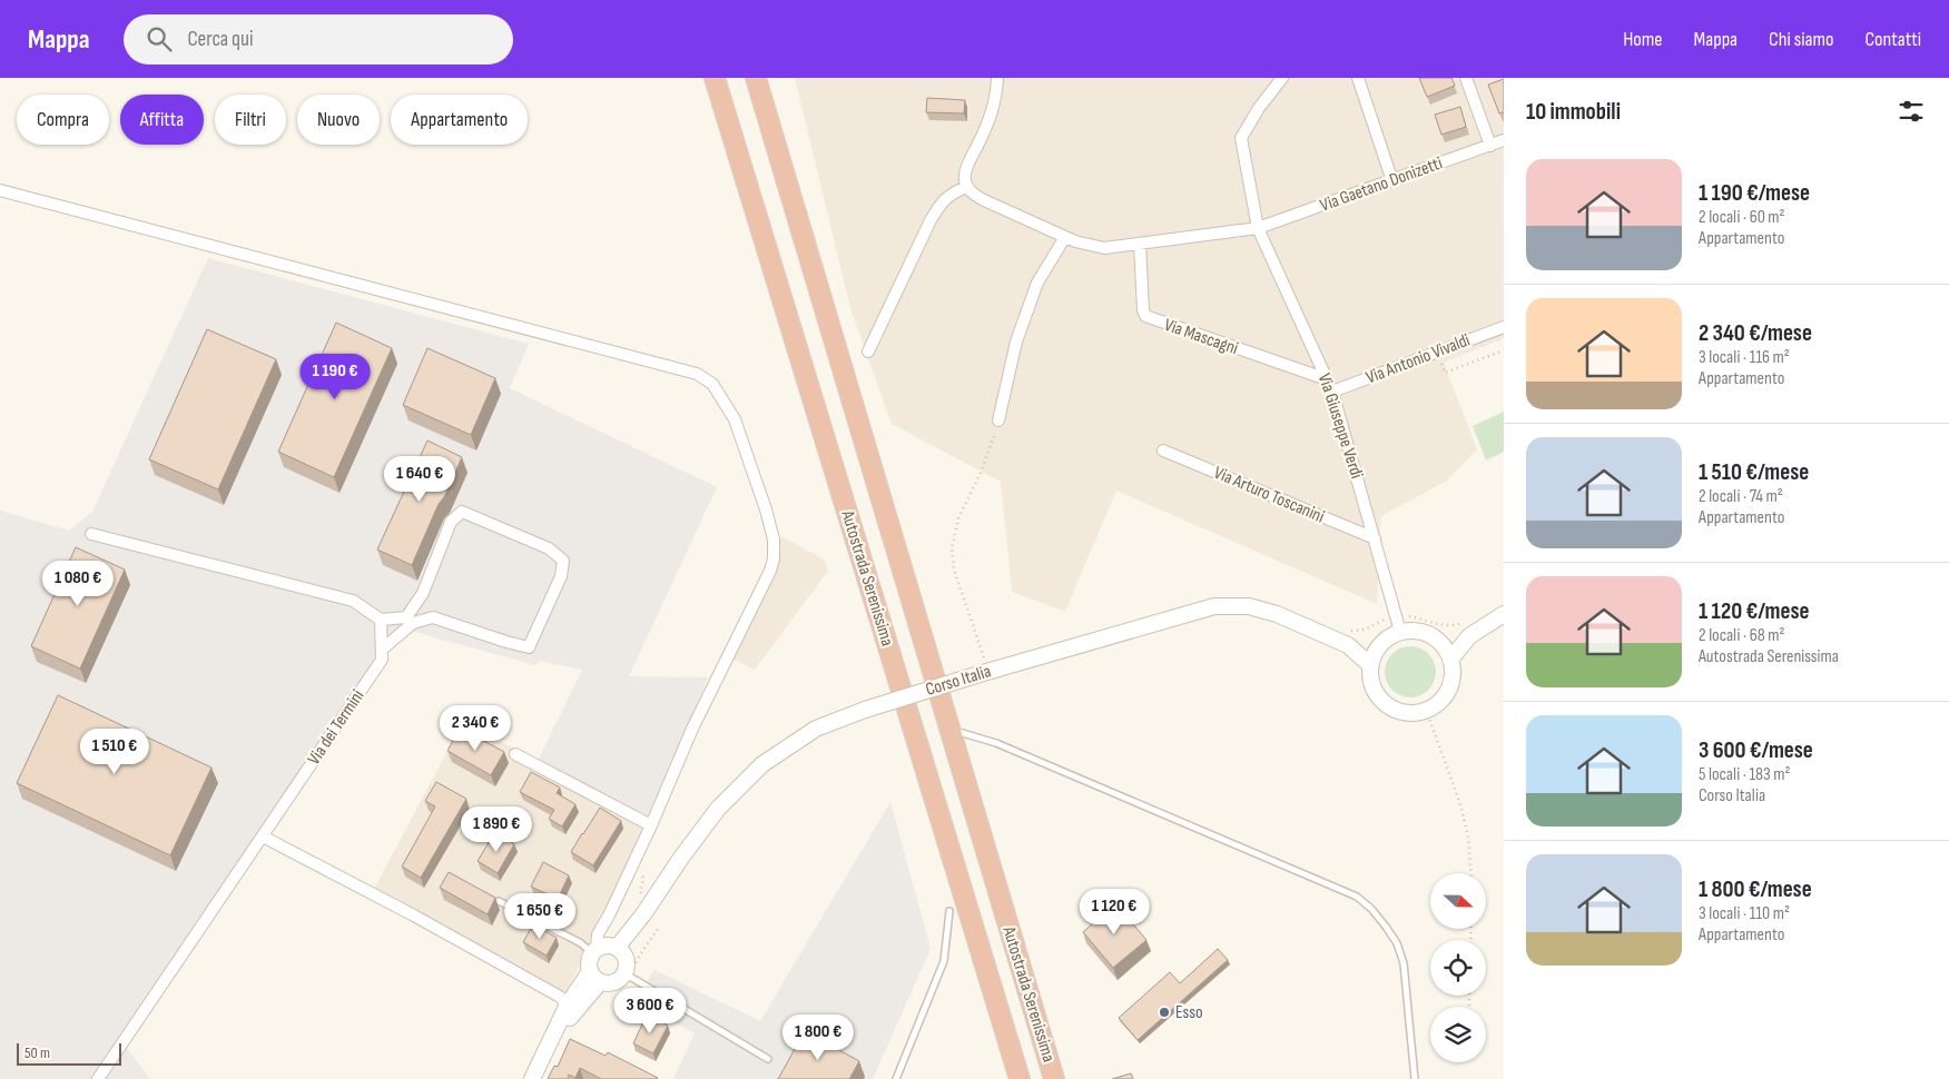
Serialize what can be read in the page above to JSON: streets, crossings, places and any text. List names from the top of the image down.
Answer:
{
  "streets": {
    "highway": ["Autostrada Serenissima"],
    "street": [
      "Via Gaetano Donizetti",
      "Via Mascagni",
      "Via Antonio Vivaldi",
      "Via Giuseppe Verdi",
      "Via Arturo Toscanini",
      "Corso Italia",
      "Via dei Termini"
    ]
  },
  "crossings": [
    ["Via Gaetano Donizetti", "Via Mascagni"],
    ["Via Gaetano Donizetti", "Via Giuseppe Verdi"],
    ["Via Mascagni", "Via Giuseppe Verdi"],
    ["Via Antonio Vivaldi", "Via Giuseppe Verdi"],
    ["Via Giuseppe Verdi", "Via Arturo Toscanini"],
    ["Via Giuseppe Verdi", "Corso Italia"]
  ],
  "places": ["Esso"],
  "scale_bar": "50 m",
  "north": "right",
  "page": {
    "header": "Mappa",
    "search": "Cerca qui",
    "nav": [
      "Home",
      "Mappa",
      "Chi siamo",
      "Contatti"
    ],
    "heading": "10 immobili",
    "chip": [
      "Compra",
      "Affitta",
      "Filtri",
      "Nuovo",
      "Appartamento"
    ],
    "list": [
      {
        "name": "1 190 €/mese",
        "note": "2 locali · 60 m² · Appartamento"
      },
      {
        "name": "2 340 €/mese",
        "note": "3 locali · 116 m² · Appartamento"
      },
      {
        "name": "1 510 €/mese",
        "note": "2 locali · 74 m² · Appartamento"
      },
      {
        "name": "1 120 €/mese",
        "note": "2 locali · 68 m² · Autostrada Serenissima"
      },
      {
        "name": "3 600 €/mese",
        "note": "5 locali · 183 m² · Corso Italia"
      },
      {
        "name": "1 800 €/mese",
        "note": "3 locali · 110 m² · Appartamento"
      }
    ],
    "price": [
      "1 190 €",
      "1 640 €",
      "1 080 €",
      "2 340 €",
      "1 510 €",
      "1 890 €",
      "1 120 €",
      "1 650 €",
      "3 600 €",
      "1 800 €"
    ],
    "scale": "50 m"
  }
}
